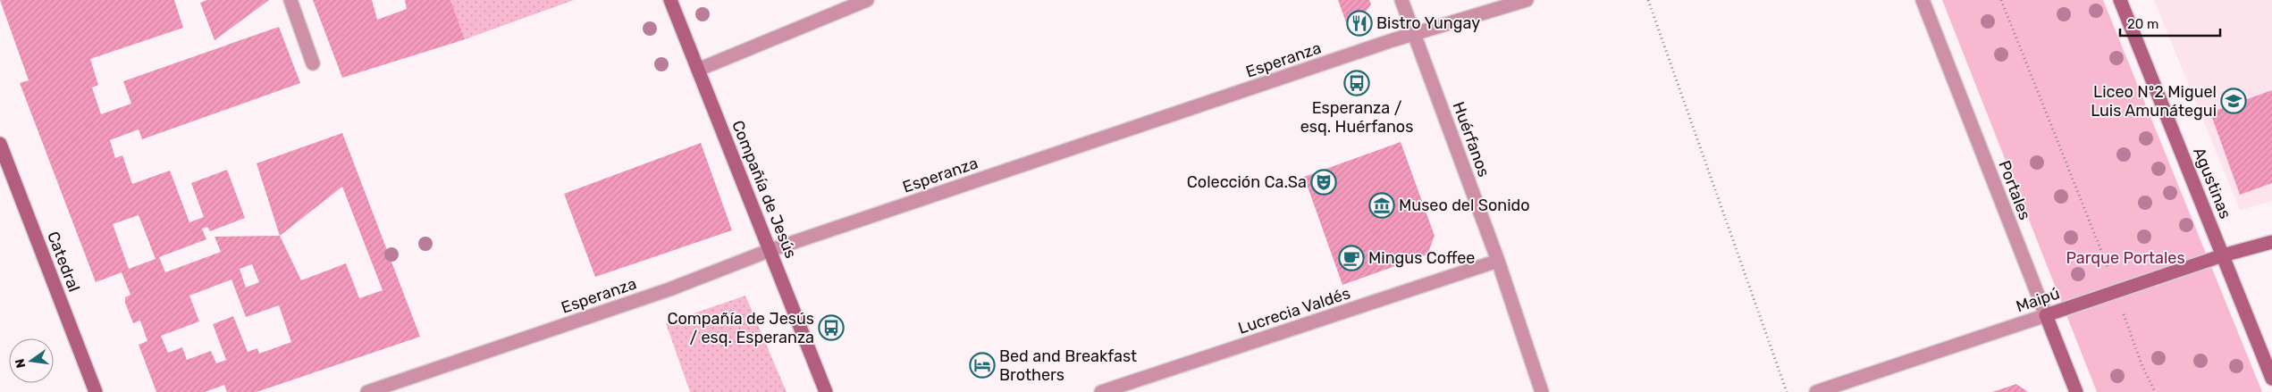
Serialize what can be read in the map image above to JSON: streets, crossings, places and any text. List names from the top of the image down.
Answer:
{
  "streets": {
    "street": [
      "Esperanza",
      "Huérfanos",
      "Agustinas",
      "Compañía de Jesús",
      "Portales",
      "Catedral",
      "Maipú",
      "Lucrecia Valdés"
    ]
  },
  "crossings": [
    ["Esperanza", "Huérfanos"],
    ["Esperanza", "Compañía de Jesús"],
    ["Huérfanos", "Lucrecia Valdés"],
    ["Agustinas", "Maipú"],
    ["Portales", "Maipú"]
  ],
  "parks": ["Parque Portales"],
  "places": {
    "restaurant": ["Bistro Yungay"],
    "bus stop": ["Esperanza / esq. Huérfanos", "Compañía de Jesús / esq. Esperanza"],
    "school or university": ["Liceo Nº2 Miguel Luis Amunátegui"],
    "theatre": ["Colección Ca.Sa"],
    "museum": ["Museo del Sonido"],
    "cafe": ["Mingus Coffee"],
    "hotel": ["Bed and Breakfast Brothers"]
  },
  "scale_bar": "20 m",
  "north": "left"
}
